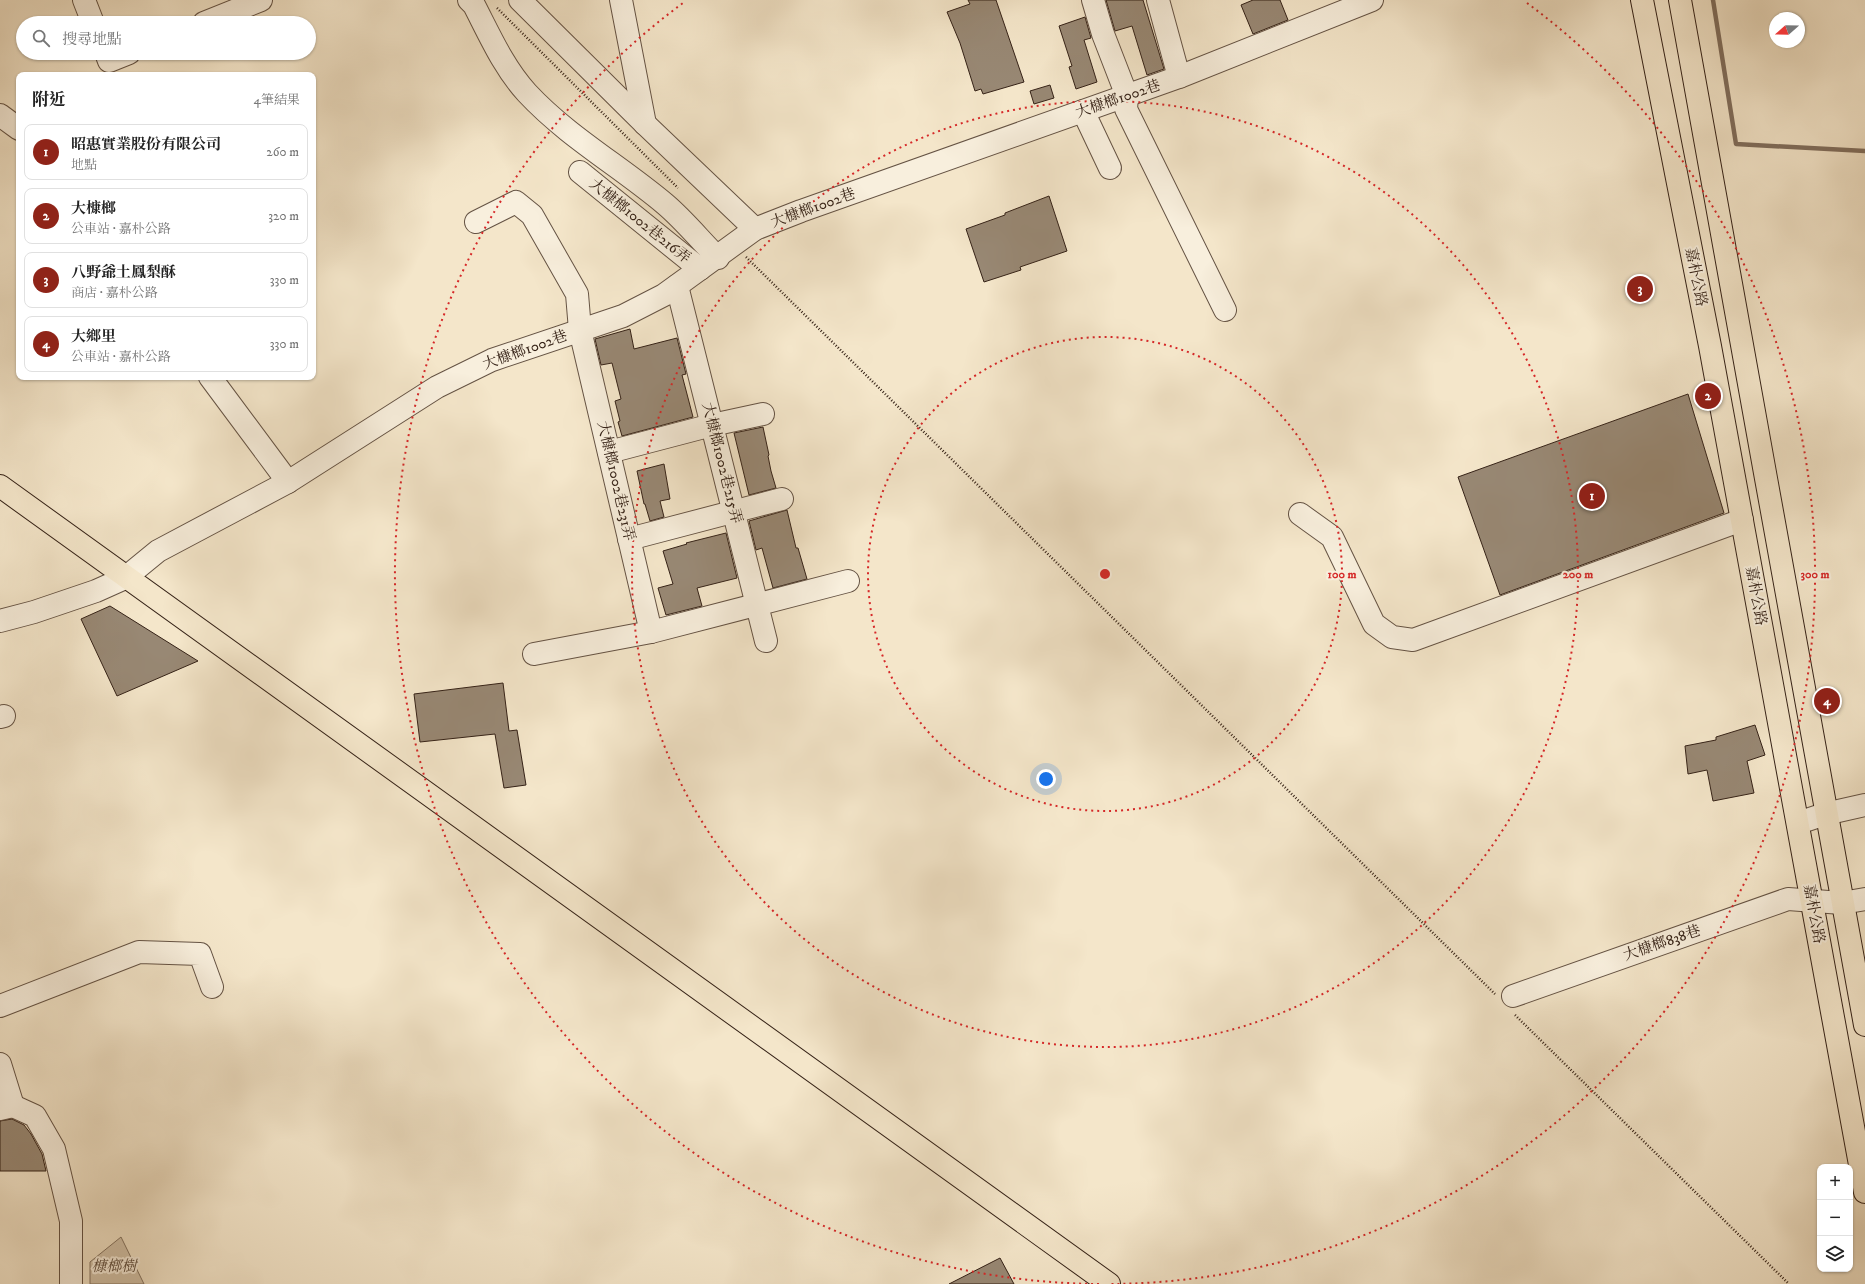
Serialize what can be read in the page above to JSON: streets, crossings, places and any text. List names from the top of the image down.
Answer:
{
  "streets": {
    "main road": ["嘉朴公路"],
    "street": [
      "大槺榔1002巷",
      "大槺榔1002巷216弄",
      "大槺榔1002巷215弄",
      "大槺榔1002巷231弄",
      "大槺榔838巷"
    ]
  },
  "crossings": [
    ["大槺榔1002巷", "大槺榔1002巷216弄"],
    ["大槺榔1002巷", "大槺榔1002巷215弄"],
    ["大槺榔1002巷", "大槺榔1002巷231弄"],
    ["嘉朴公路", "大槺榔838巷"]
  ],
  "parks": ["槺榔樹"],
  "north": "left",
  "page": {
    "search": "搜尋地點",
    "heading": ["附近", "4筆結果"],
    "list": [
      {
        "mark": "1",
        "name": "昭惠實業股份有限公司",
        "note": "地點",
        "value": "260 m"
      },
      {
        "mark": "2",
        "name": "大槺榔",
        "note": "公車站 · 嘉朴公路",
        "value": "320 m"
      },
      {
        "mark": "3",
        "name": "八野爺土鳳梨酥",
        "note": "商店 · 嘉朴公路",
        "value": "330 m"
      },
      {
        "mark": "4",
        "name": "大鄉里",
        "note": "公車站 · 嘉朴公路",
        "value": "330 m"
      }
    ],
    "pins": [
      "3",
      "2",
      "1",
      "4"
    ],
    "map_buttons": ["+", "−"]
  },
  "rings": ["100 m", "200 m", "300 m"]
}
